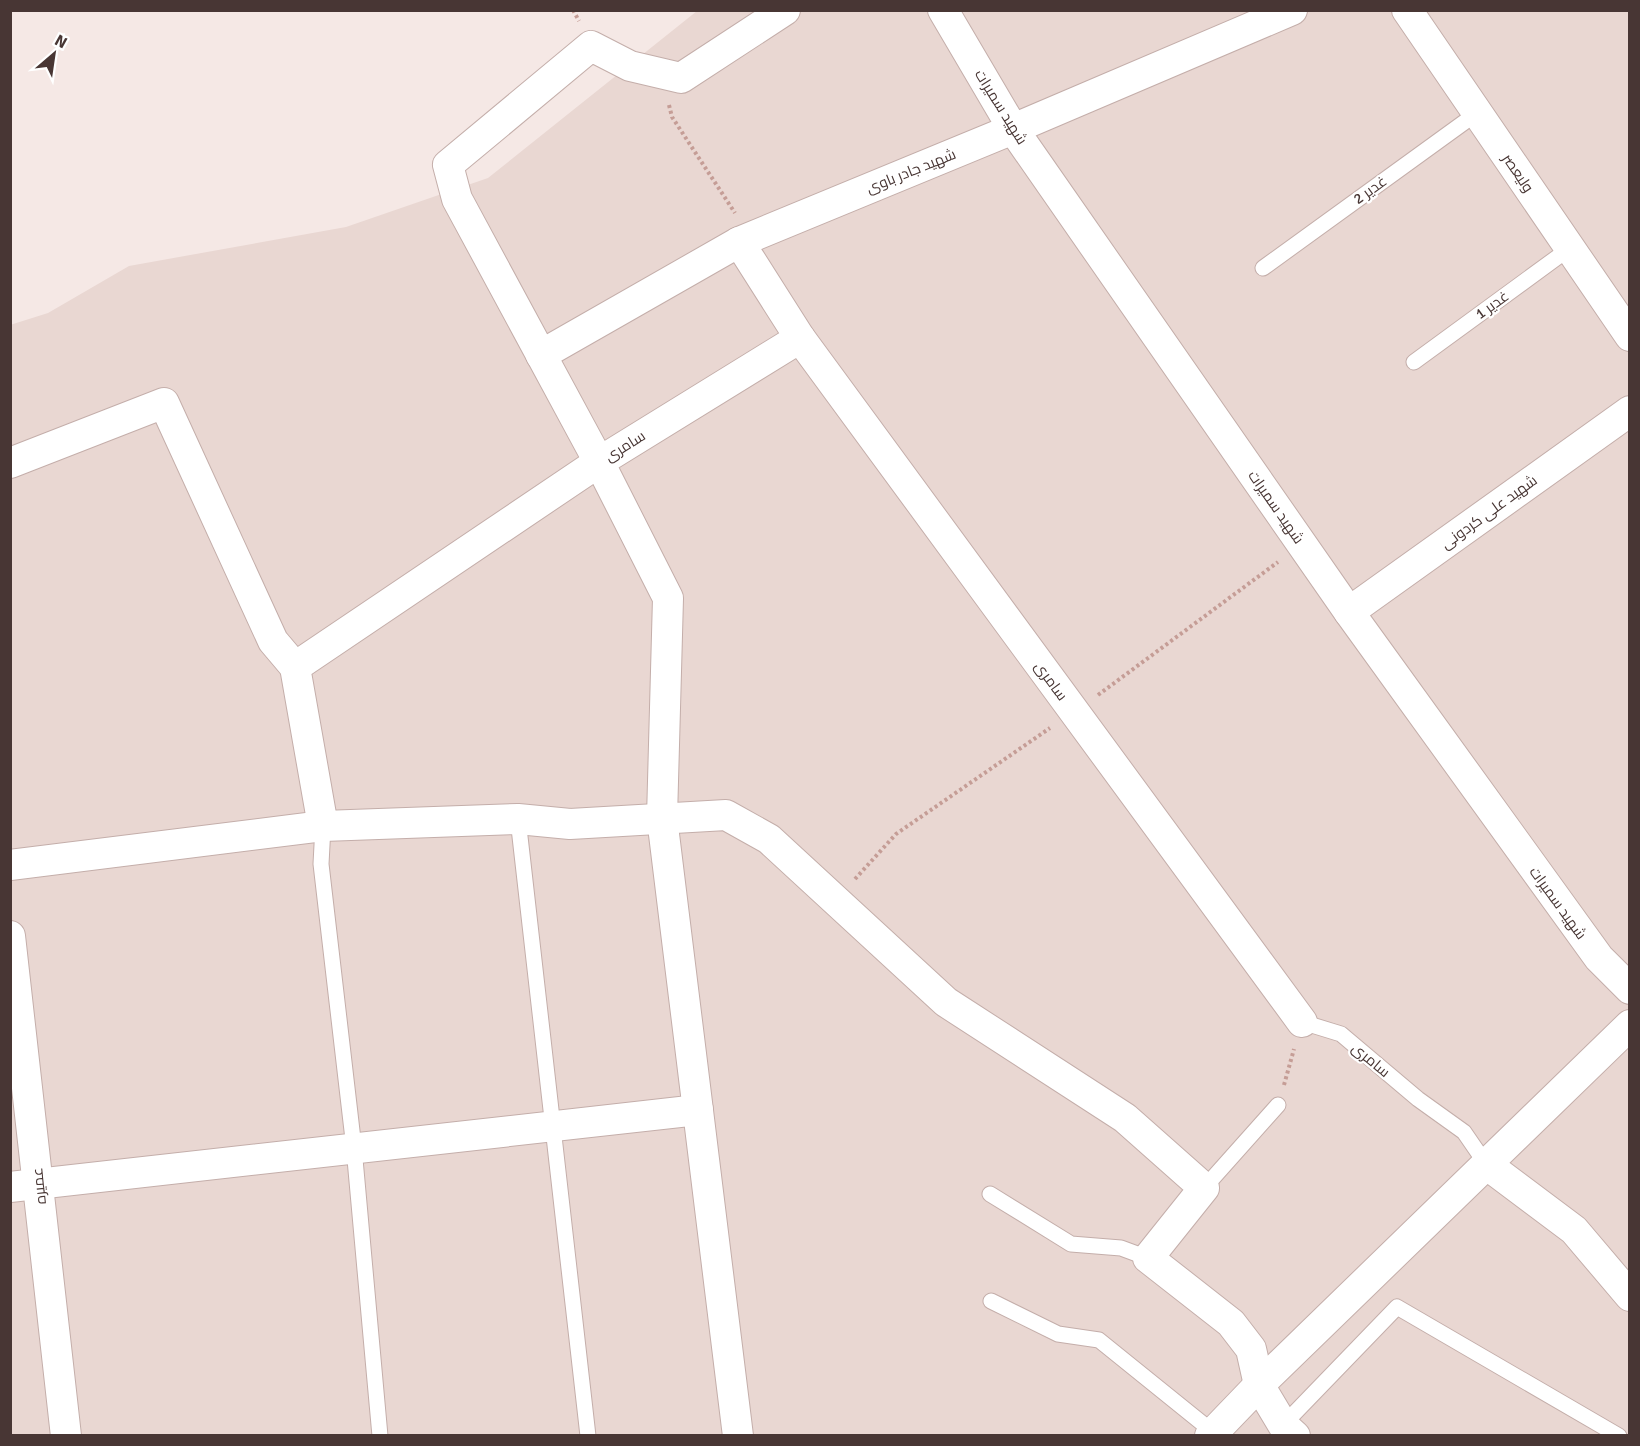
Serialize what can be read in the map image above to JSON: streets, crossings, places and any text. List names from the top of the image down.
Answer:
{
  "streets": {
    "street": [
      "شهید سمیرات",
      "شهید جادر باوی",
      "ولیعصر",
      "سامری",
      "شهید علی کردونی",
      "عمیره"
    ],
    "lane": ["غدیر 2", "غدیر 1"]
  },
  "crossings": [
    ["شهید سمیرات", "شهید جادر باوی"],
    ["شهید سمیرات", "شهید علی کردونی"],
    ["ولیعصر", "غدیر 2"],
    ["ولیعصر", "غدیر 1"]
  ],
  "north": "top right"
}
